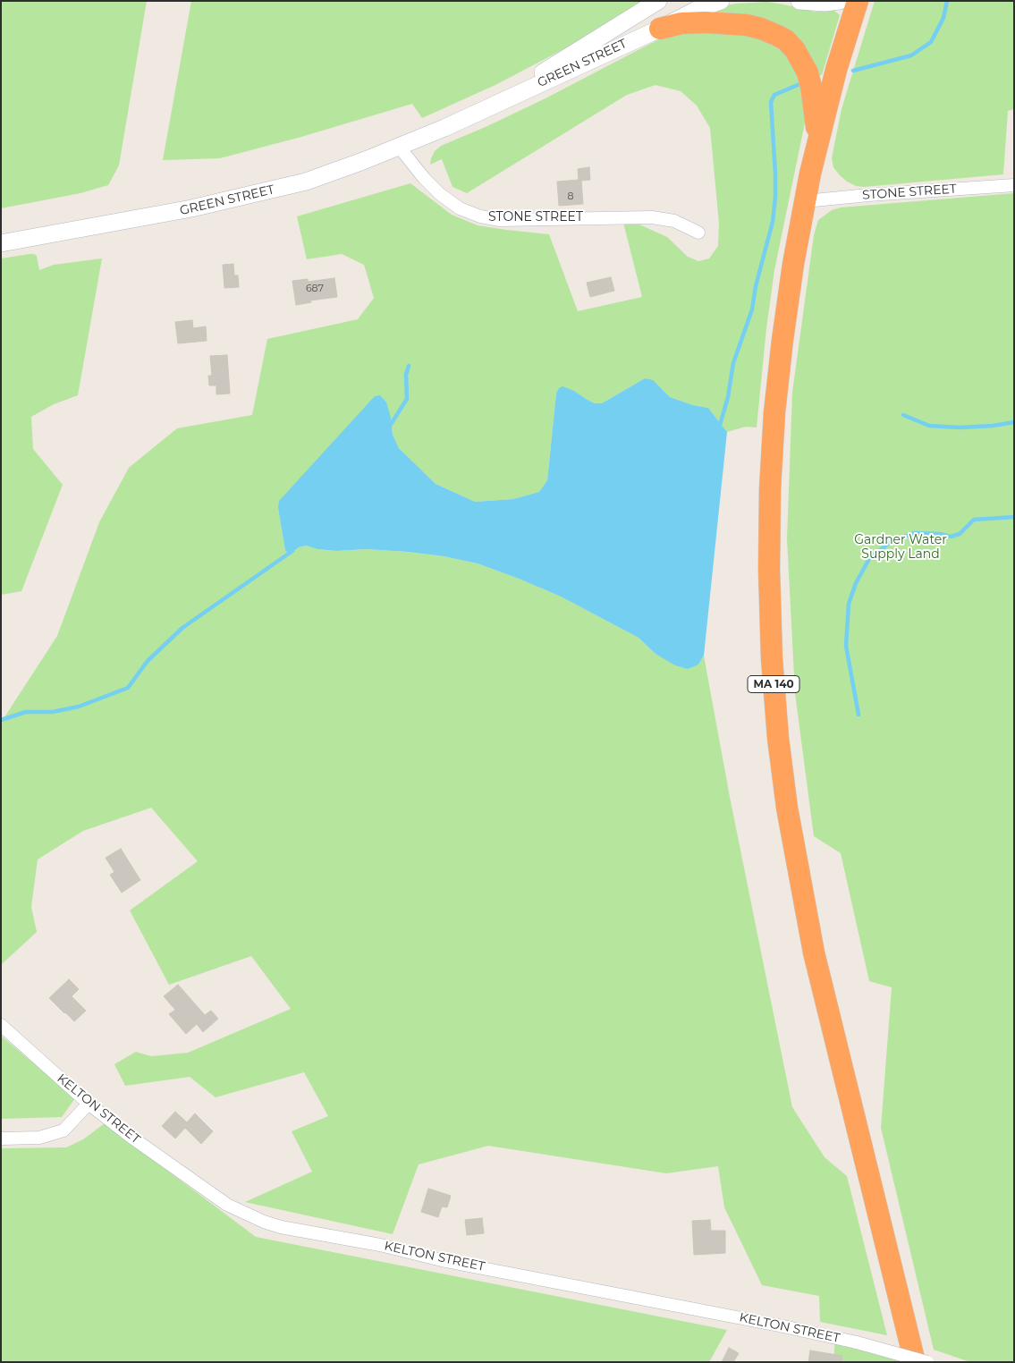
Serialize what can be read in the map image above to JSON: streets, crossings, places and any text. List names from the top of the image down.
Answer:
{
  "streets": {
    "highway": ["MA 140"],
    "street": ["GREEN STREET", "STONE STREET", "KELTON STREET"]
  },
  "crossings": [
    ["GREEN STREET", "STONE STREET"],
    ["STONE STREET", "MA 140"]
  ],
  "parks": ["Gardner Water Supply Land"],
  "house_numbers": ["8", "687"]
}
